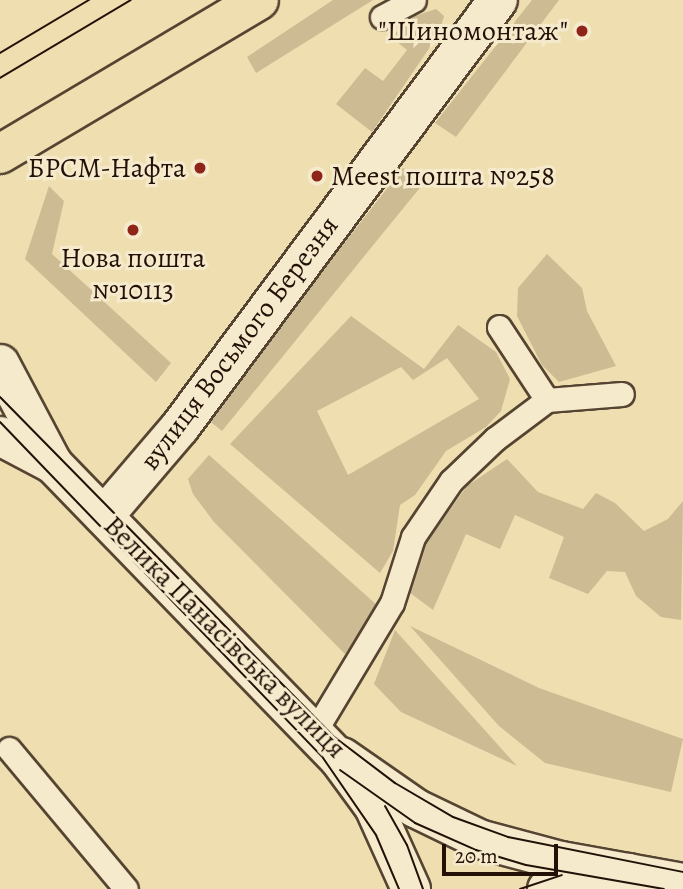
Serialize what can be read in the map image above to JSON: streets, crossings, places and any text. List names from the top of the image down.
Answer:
{
  "streets": {
    "street": ["вулиця Восьмого Березня", "Велика Панасівська вулиця"]
  },
  "crossings": [
    ["вулиця Восьмого Березня", "Велика Панасівська вулиця"]
  ],
  "places": [
    "\"Шиномонтаж\"",
    "БРСМ-Нафта",
    "Meest пошта №258",
    "Нова пошта №10113"
  ],
  "scale_bar": "20 m"
}
